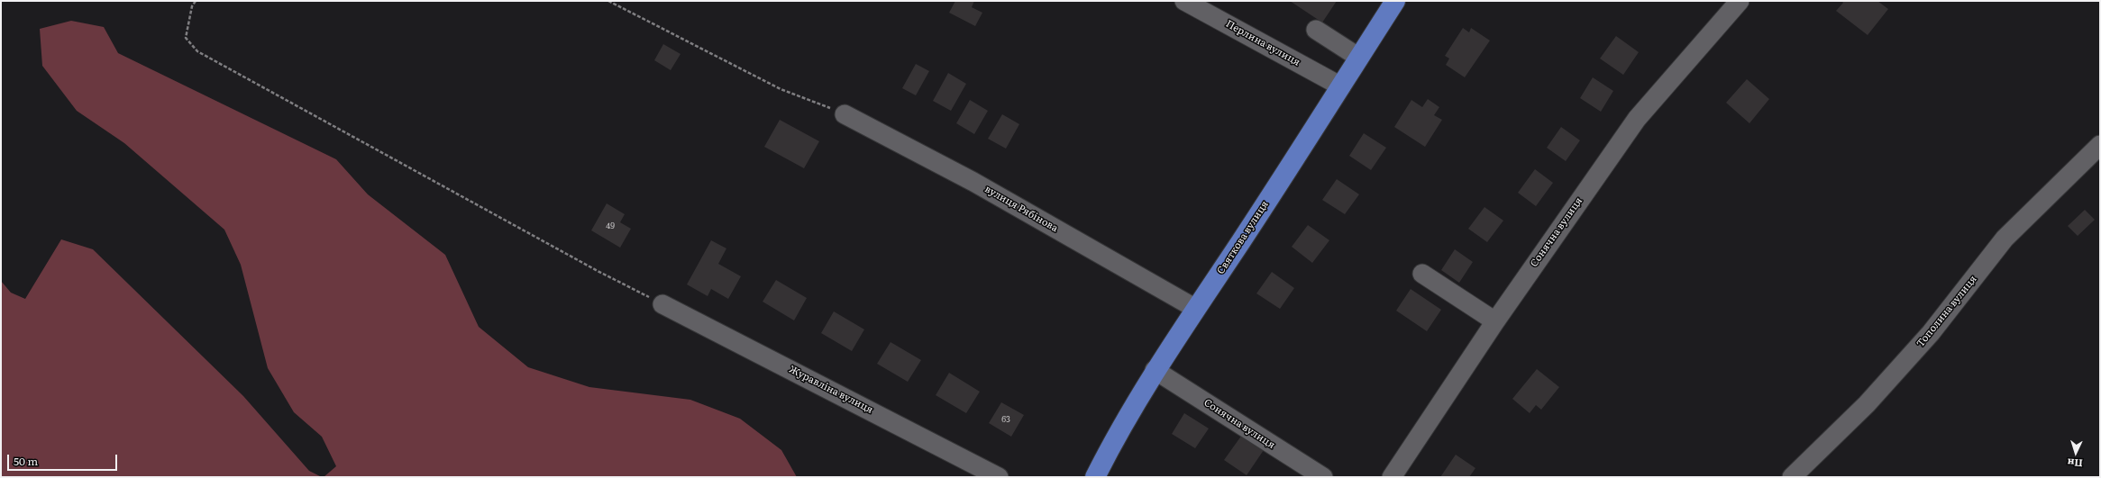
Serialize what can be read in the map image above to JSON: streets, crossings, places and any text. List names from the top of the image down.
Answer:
{
  "streets": {
    "main road": ["Святкова вулиця"],
    "street": [
      "Перлина вулиця",
      "вулиця Рябінова",
      "Сонячна вулиця",
      "Тополина вулиця",
      "Журавліна вулиця"
    ]
  },
  "crossings": [
    ["Перлина вулиця", "Святкова вулиця"],
    ["вулиця Рябінова", "Святкова вулиця"],
    ["Сонячна вулиця", "Святкова вулиця"]
  ],
  "house_numbers": ["49", "63"],
  "scale_bar": "50 m",
  "north": "bottom"
}
